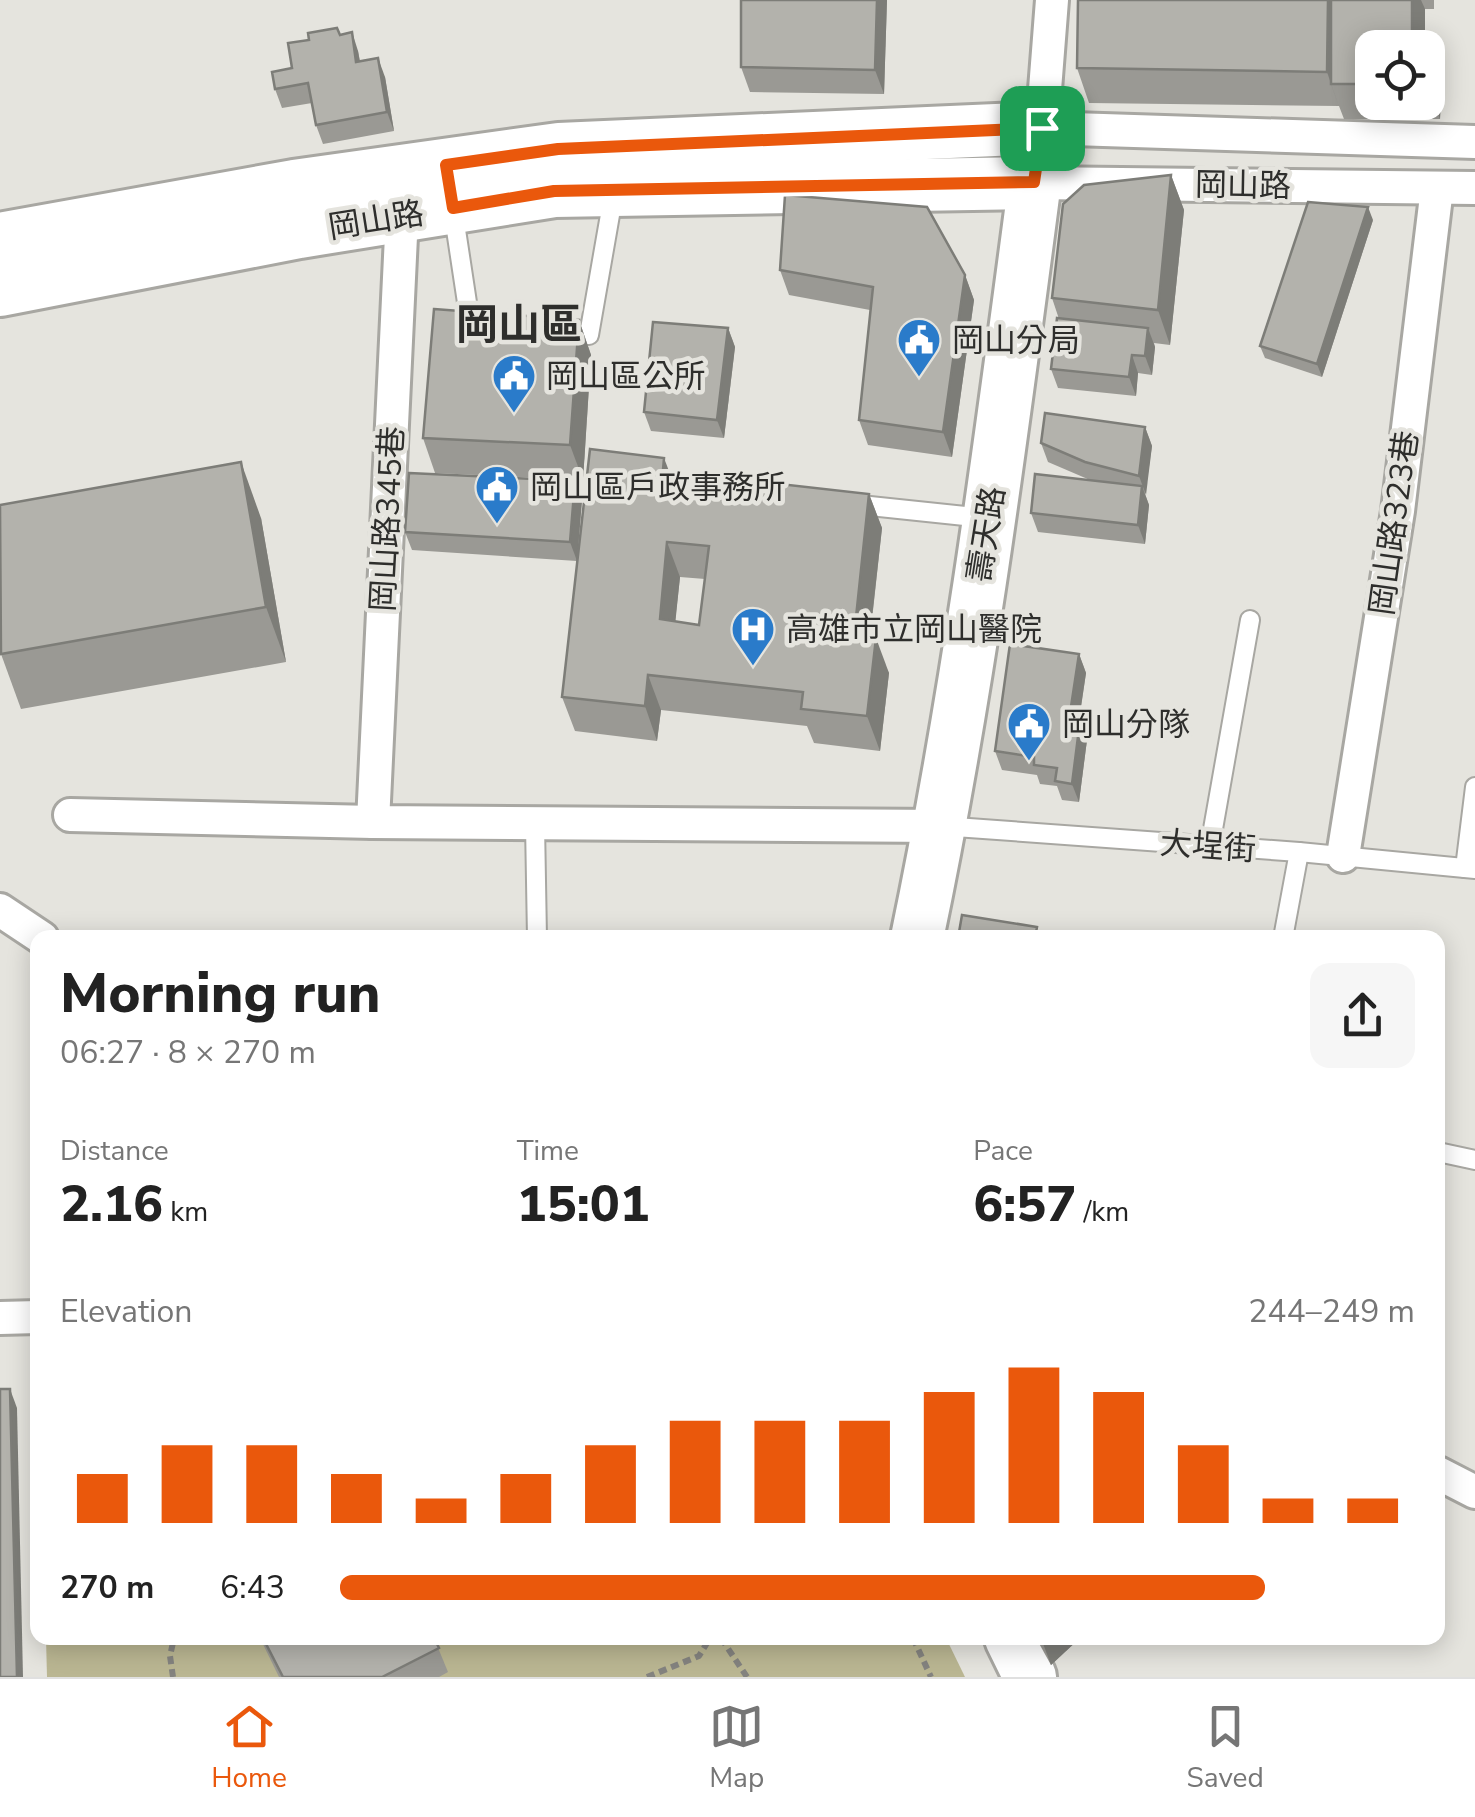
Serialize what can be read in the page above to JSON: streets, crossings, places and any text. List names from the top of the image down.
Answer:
{
  "streets": {
    "main road": ["岡山路", "壽天路"],
    "street": ["岡山路345巷", "岡山路323巷"],
    "lane": ["大埕街"]
  },
  "crossings": [
    ["岡山路", "岡山路345巷"],
    ["岡山路", "岡山路323巷"],
    ["岡山路", "壽天路"],
    ["岡山路323巷", "大埕街"],
    ["壽天路", "大埕街"]
  ],
  "districts": ["岡山區"],
  "places": {
    "public building": [
      "岡山分局",
      "岡山區公所",
      "岡山區戶政事務所",
      "岡山分隊"
    ],
    "hospital": ["高雄市立岡山醫院"]
  },
  "page": {
    "heading": ["Morning run", "06:27 · 8 × 270 m"],
    "stats": [
      ["Distance", "2.16 km"],
      ["Time", "15:01"],
      ["Pace", "6:57 /km"]
    ],
    "chart": ["Elevation", "244–249 m"],
    "list": [
      {
        "name": "270 m",
        "note": "6:43"
      }
    ],
    "tabs": ["Home", "Map", "Saved"]
  }
}
